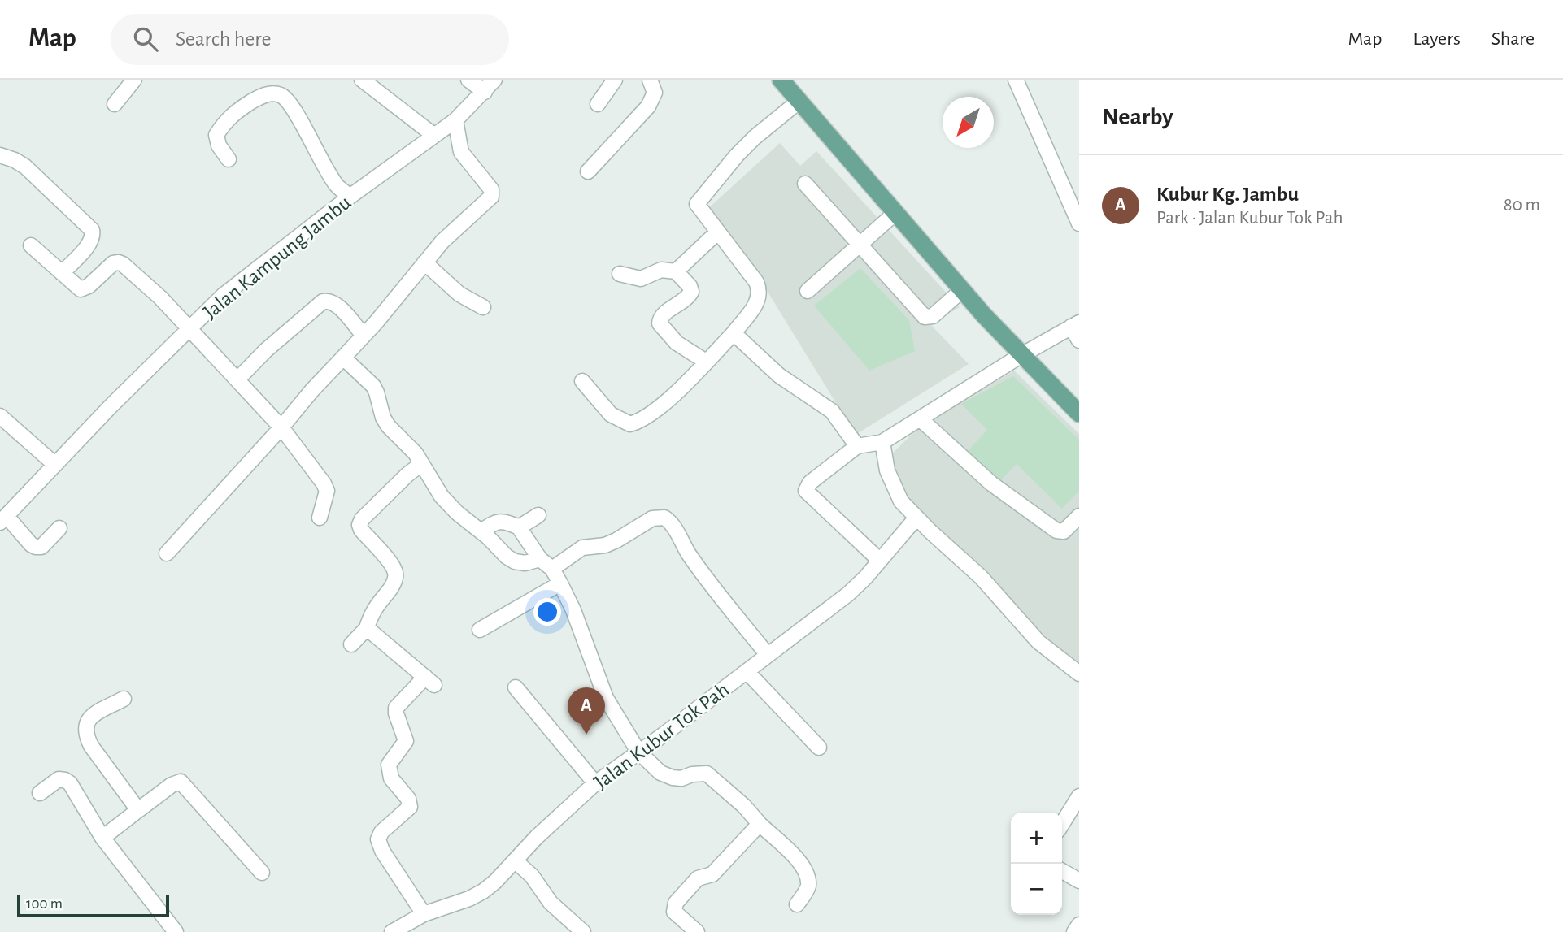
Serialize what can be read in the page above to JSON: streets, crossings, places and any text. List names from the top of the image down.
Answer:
{
  "streets": {
    "street": ["Jalan Kampung Jambu", "Jalan Kubur Tok Pah"]
  },
  "scale_bar": "100 m",
  "north": "bottom left",
  "page": {
    "header": "Map",
    "search": "Search here",
    "nav": ["Map", "Layers", "Share"],
    "heading": "Nearby",
    "list": [
      {
        "mark": "A",
        "name": "Kubur Kg. Jambu",
        "note": "Park · Jalan Kubur Tok Pah",
        "value": "80 m"
      }
    ],
    "pins": "A",
    "map_buttons": ["+", "−"],
    "scale": "100 m"
  }
}
